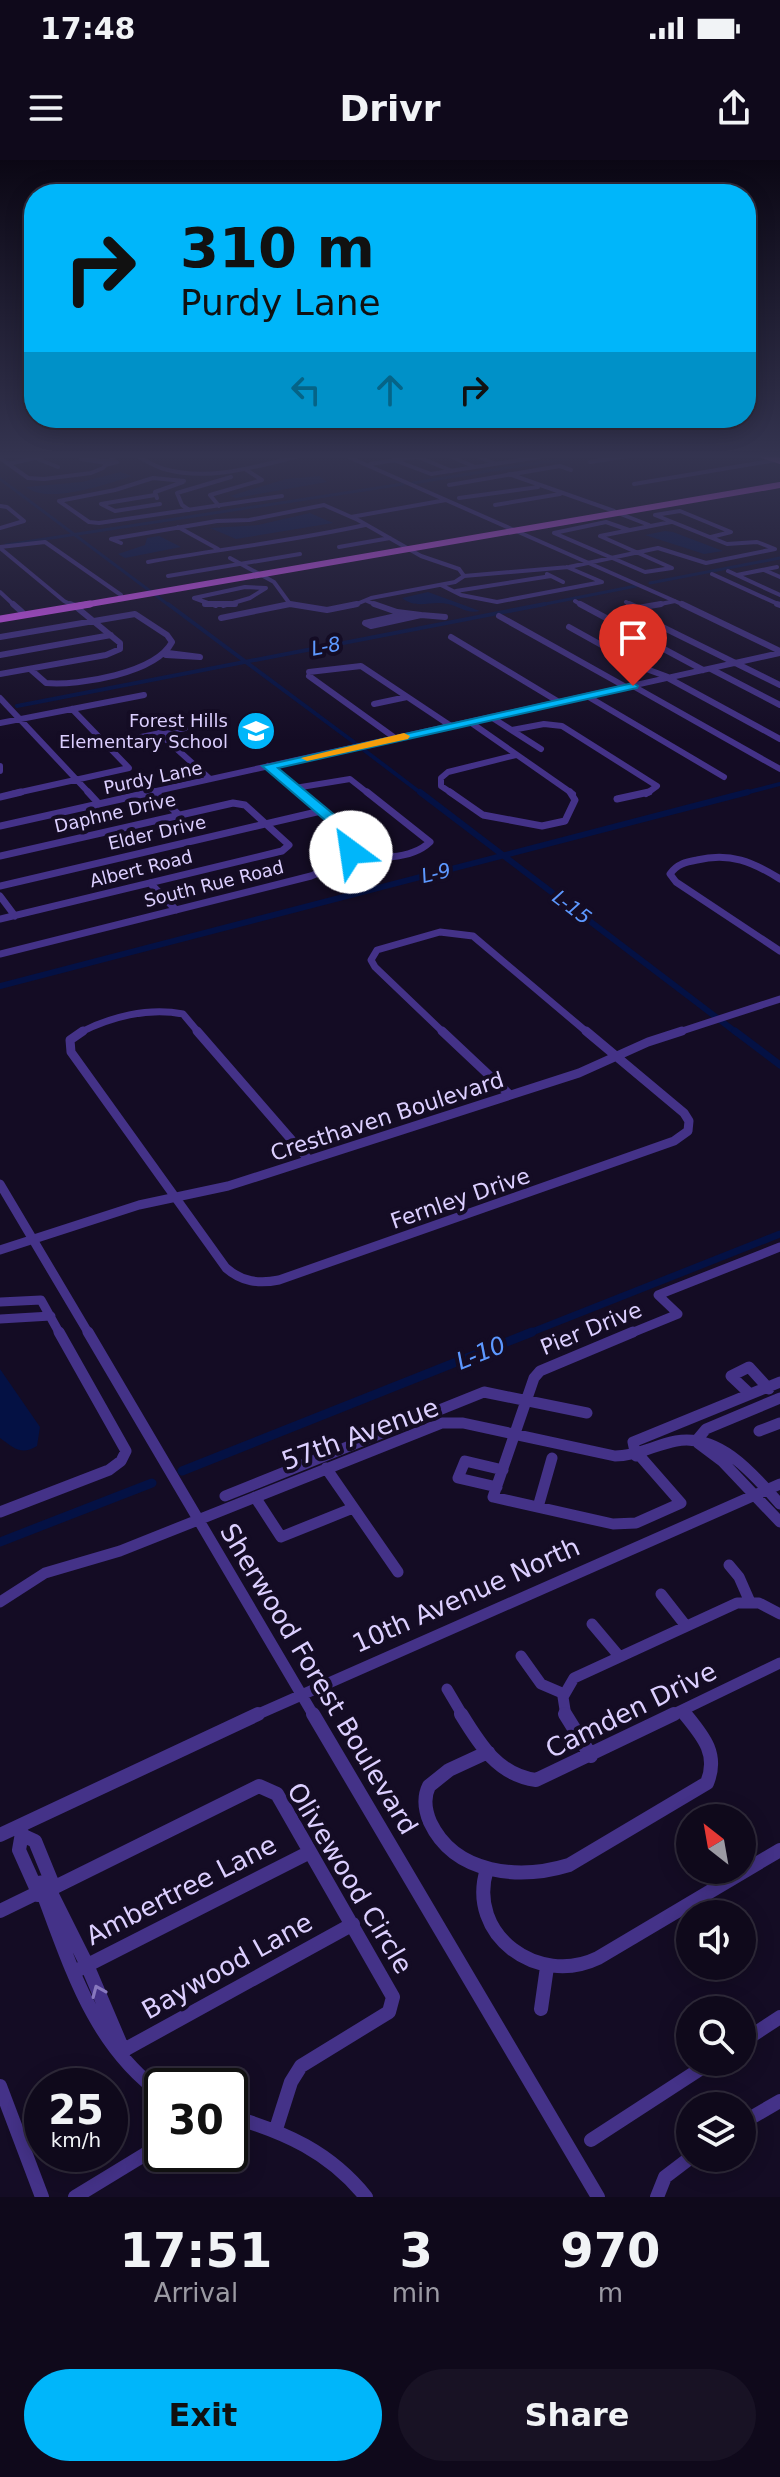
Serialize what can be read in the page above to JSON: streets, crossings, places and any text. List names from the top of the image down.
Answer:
{
  "streets": {
    "street": [
      "Purdy Lane",
      "Daphne Drive",
      "Elder Drive",
      "Albert Road",
      "South Rue Road",
      "Cresthaven Boulevard",
      "Fernley Drive",
      "Pier Drive",
      "57th Avenue",
      "10th Avenue North",
      "Sherwood Forest Boulevard",
      "Camden Drive",
      "Olivewood Circle",
      "Ambertree Lane",
      "Baywood Lane"
    ]
  },
  "crossings": [
    ["Daphne Drive", "Elder Drive"],
    ["Daphne Drive", "Albert Road"],
    ["Elder Drive", "Albert Road"],
    ["Cresthaven Boulevard", "Fernley Drive"],
    ["Cresthaven Boulevard", "Sherwood Forest Boulevard"],
    ["Pier Drive", "57th Avenue"],
    ["57th Avenue", "Sherwood Forest Boulevard"],
    ["10th Avenue North", "Sherwood Forest Boulevard"],
    ["Olivewood Circle", "Ambertree Lane"],
    ["Olivewood Circle", "Baywood Lane"]
  ],
  "water": [
    "L-8",
    "L-9",
    "L-15",
    "L-10"
  ],
  "places": {
    "school or university": ["Forest Hills Elementary School"]
  },
  "north": "top left",
  "page": {
    "status": "17:48",
    "header": "Drivr",
    "turn": ["310 m", "Purdy Lane"],
    "speed": "25 km/h",
    "limit": "30",
    "eta": [
      "17:51",
      "Arrival",
      "3",
      "min",
      "970",
      "m"
    ],
    "buttons": ["Exit", "Share"]
  }
}
